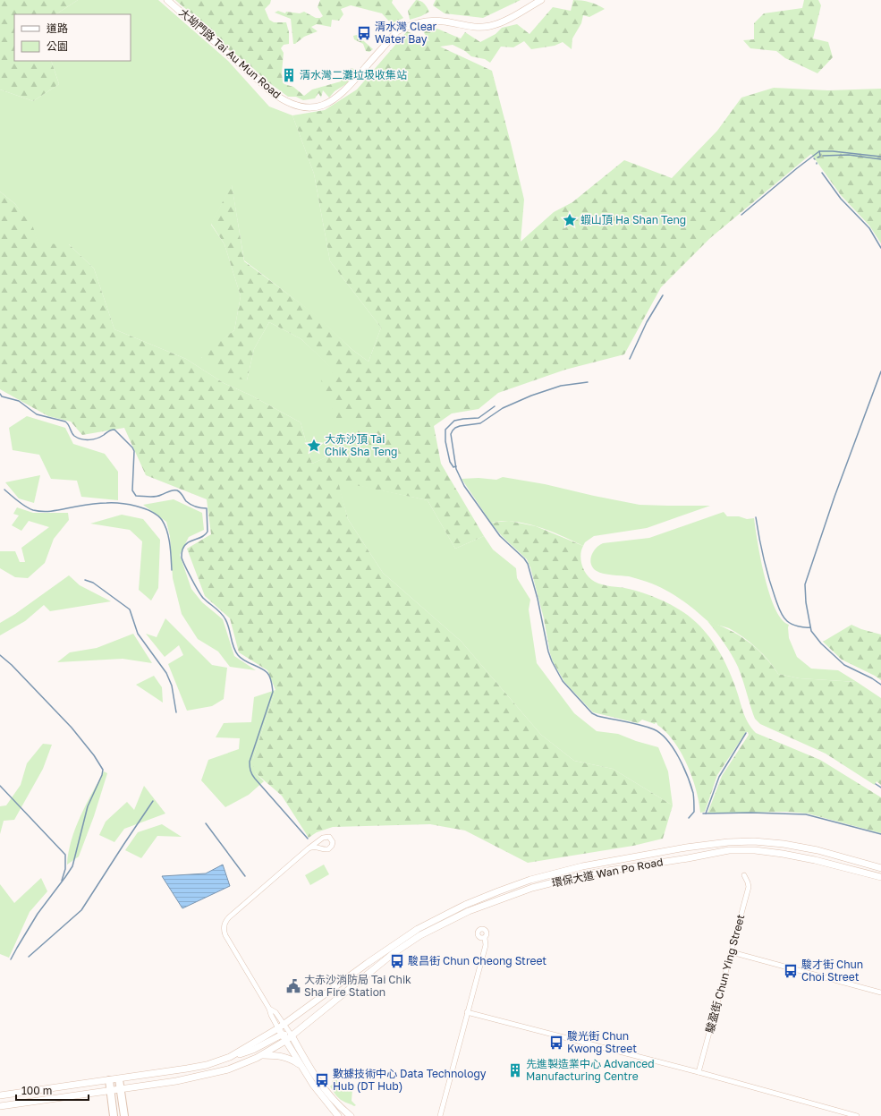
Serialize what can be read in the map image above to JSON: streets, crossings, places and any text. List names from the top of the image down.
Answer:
{
  "streets": {
    "main road": ["大坳門路 Tai Au Mun Road", "環保大道 Wan Po Road"],
    "street": ["駿盈街 Chun Ying Street"]
  },
  "places": {
    "bus stop": [
      "清水灣 Clear Water Bay",
      "駿昌街 Chun Cheong Street",
      "駿才街 Chun Choi Street",
      "駿光街 Chun Kwong Street",
      "數據技術中心 Data Technology Hub (DT Hub)"
    ],
    "building": ["清水灣二灘垃圾收集站", "先進製造業中心 Advanced Manufacturing Centre"],
    "place": ["蝦山頂 Ha Shan Teng", "大赤沙頂 Tai Chik Sha Teng"],
    "public building": ["大赤沙消防局 Tai Chik Sha Fire Station"]
  },
  "legend": ["道路", "公園"],
  "scale_bar": "100 m"
}
